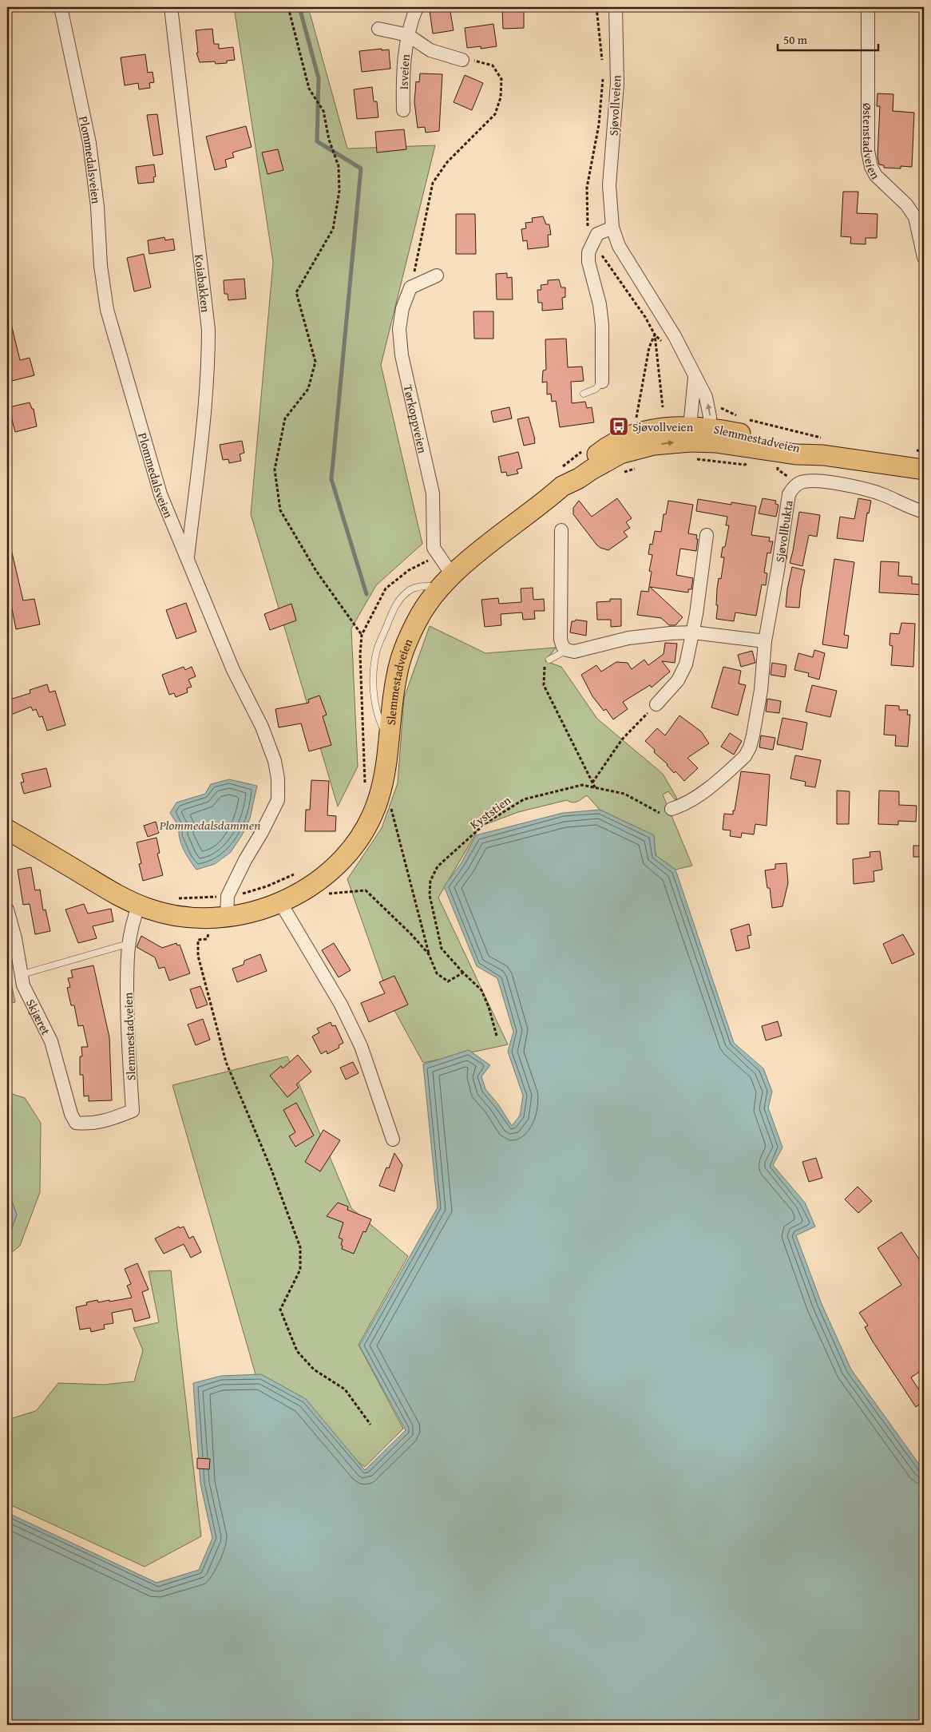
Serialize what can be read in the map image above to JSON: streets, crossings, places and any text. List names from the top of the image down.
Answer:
{
  "streets": {
    "main road": ["Slemmestadveien"],
    "street": [
      "Isveien",
      "Sjøvollveien",
      "Østenstadveien",
      "Plommedalsveien",
      "Koiabakken",
      "Tørkoppveien",
      "Sjøvollbukta",
      "Skjæret"
    ],
    "path": ["Kyststien"]
  },
  "crossings": [
    ["Sjøvollveien", "Slemmestadveien"],
    ["Plommedalsveien", "Koiabakken"],
    ["Plommedalsveien", "Slemmestadveien"],
    ["Tørkoppveien", "Slemmestadveien"],
    ["Slemmestadveien", "Skjæret"],
    ["Sjøvollbukta", "Kyststien"]
  ],
  "water": ["Plommedalsdammen"],
  "places": {
    "bus stop": ["Sjøvollveien"]
  },
  "scale_bar": "50 m"
}
